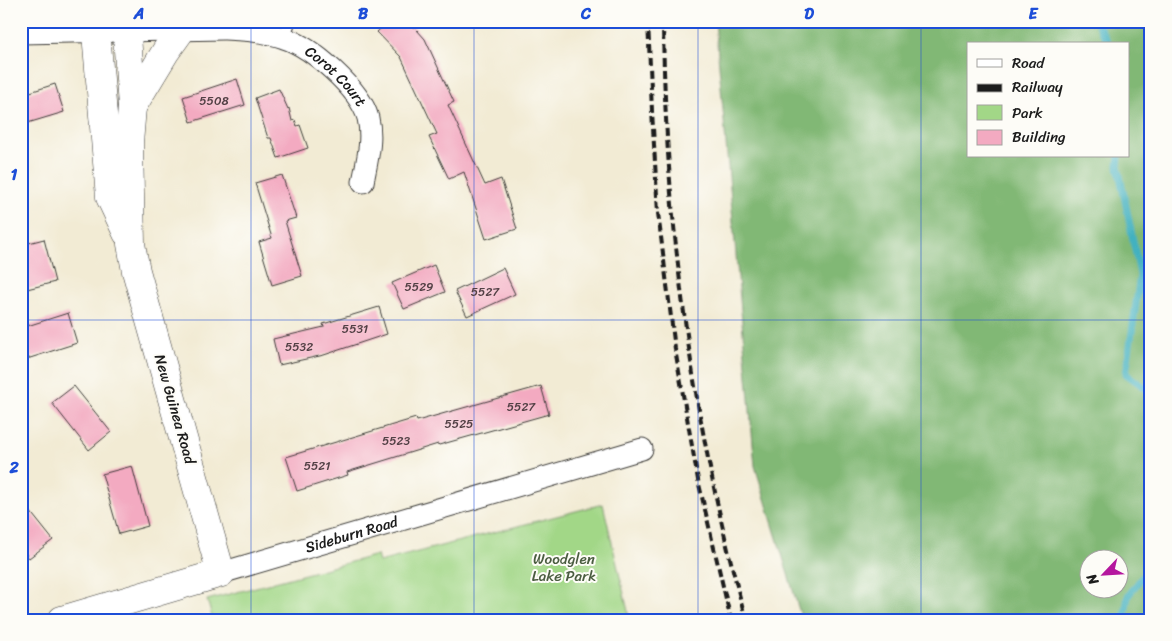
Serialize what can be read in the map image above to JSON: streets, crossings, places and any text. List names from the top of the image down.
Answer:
{
  "streets": {
    "street": ["Corot Court", "New Guinea Road", "Sideburn Road"]
  },
  "crossings": [
    ["Corot Court", "New Guinea Road"],
    ["New Guinea Road", "Sideburn Road"]
  ],
  "parks": ["Woodglen Lake Park"],
  "house_numbers": [
    "5508",
    "5529",
    "5527",
    "5531",
    "5532",
    "5527",
    "5525",
    "5523",
    "5521"
  ],
  "legend": [
    "Road",
    "Railway",
    "Park",
    "Building"
  ],
  "north": "bottom left",
  "grid": {
    "columns": [
      "A",
      "B",
      "C",
      "D",
      "E"
    ],
    "rows": ["1", "2"]
  }
}
